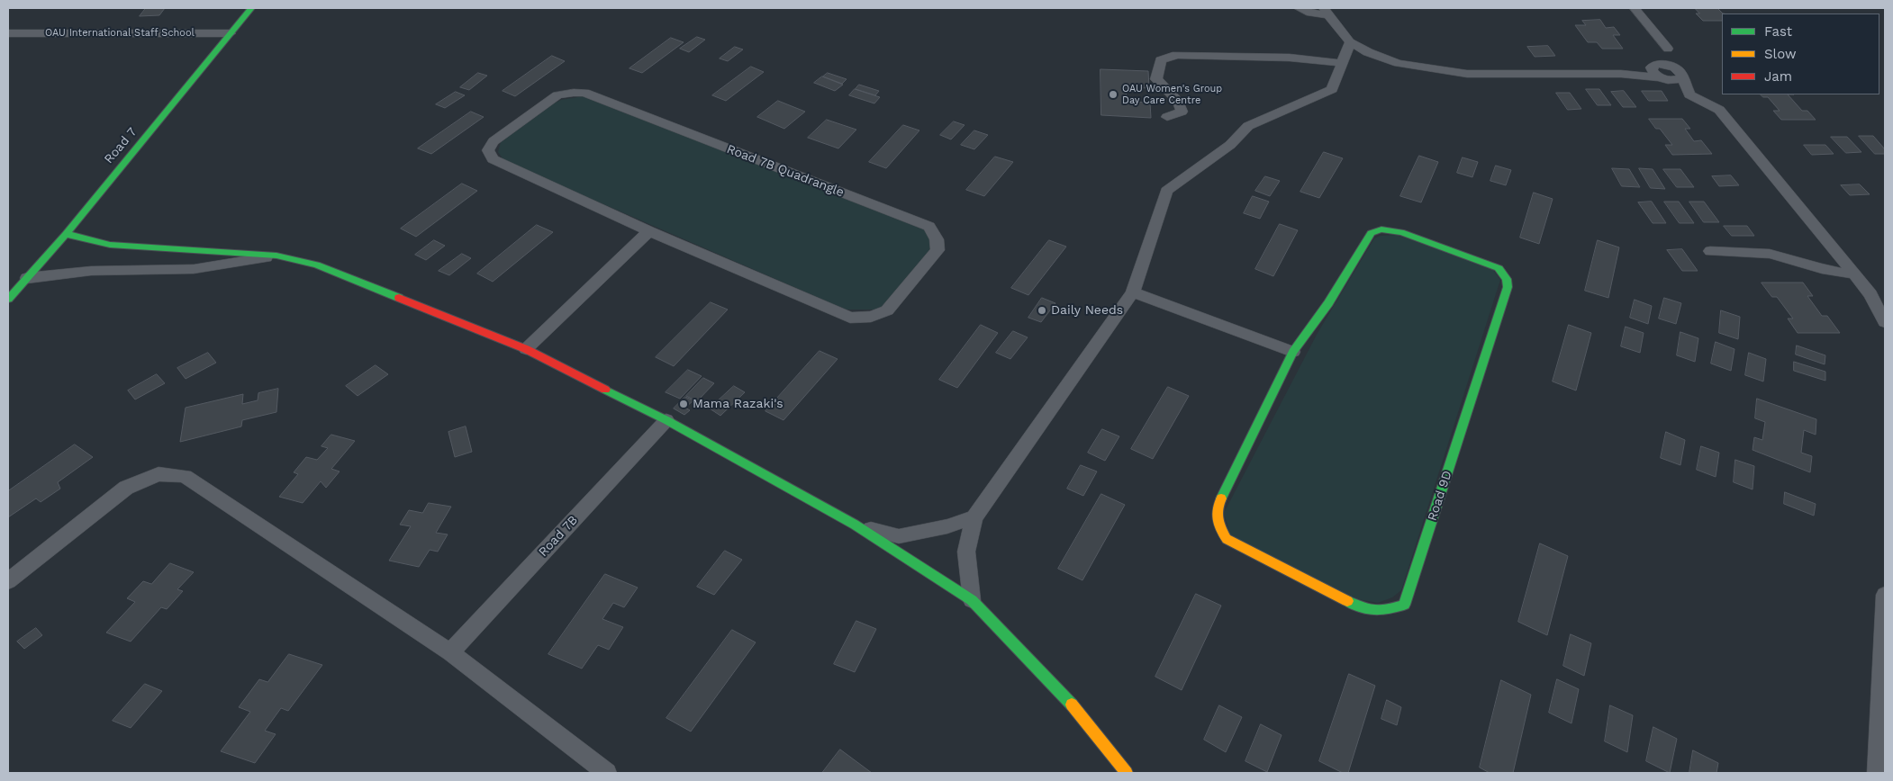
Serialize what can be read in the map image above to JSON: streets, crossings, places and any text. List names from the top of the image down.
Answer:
{
  "streets": {
    "street": [
      "OAU International Staff School",
      "Road 7",
      "Road 7B Quadrangle",
      "Road 9D",
      "Road 7B"
    ]
  },
  "crossings": [
    ["OAU International Staff School", "Road 7"]
  ],
  "places": ["OAU Women's Group Day Care Centre", "Daily Needs", "Mama Razaki's"],
  "legend": ["Fast", "Slow", "Jam"]
}
